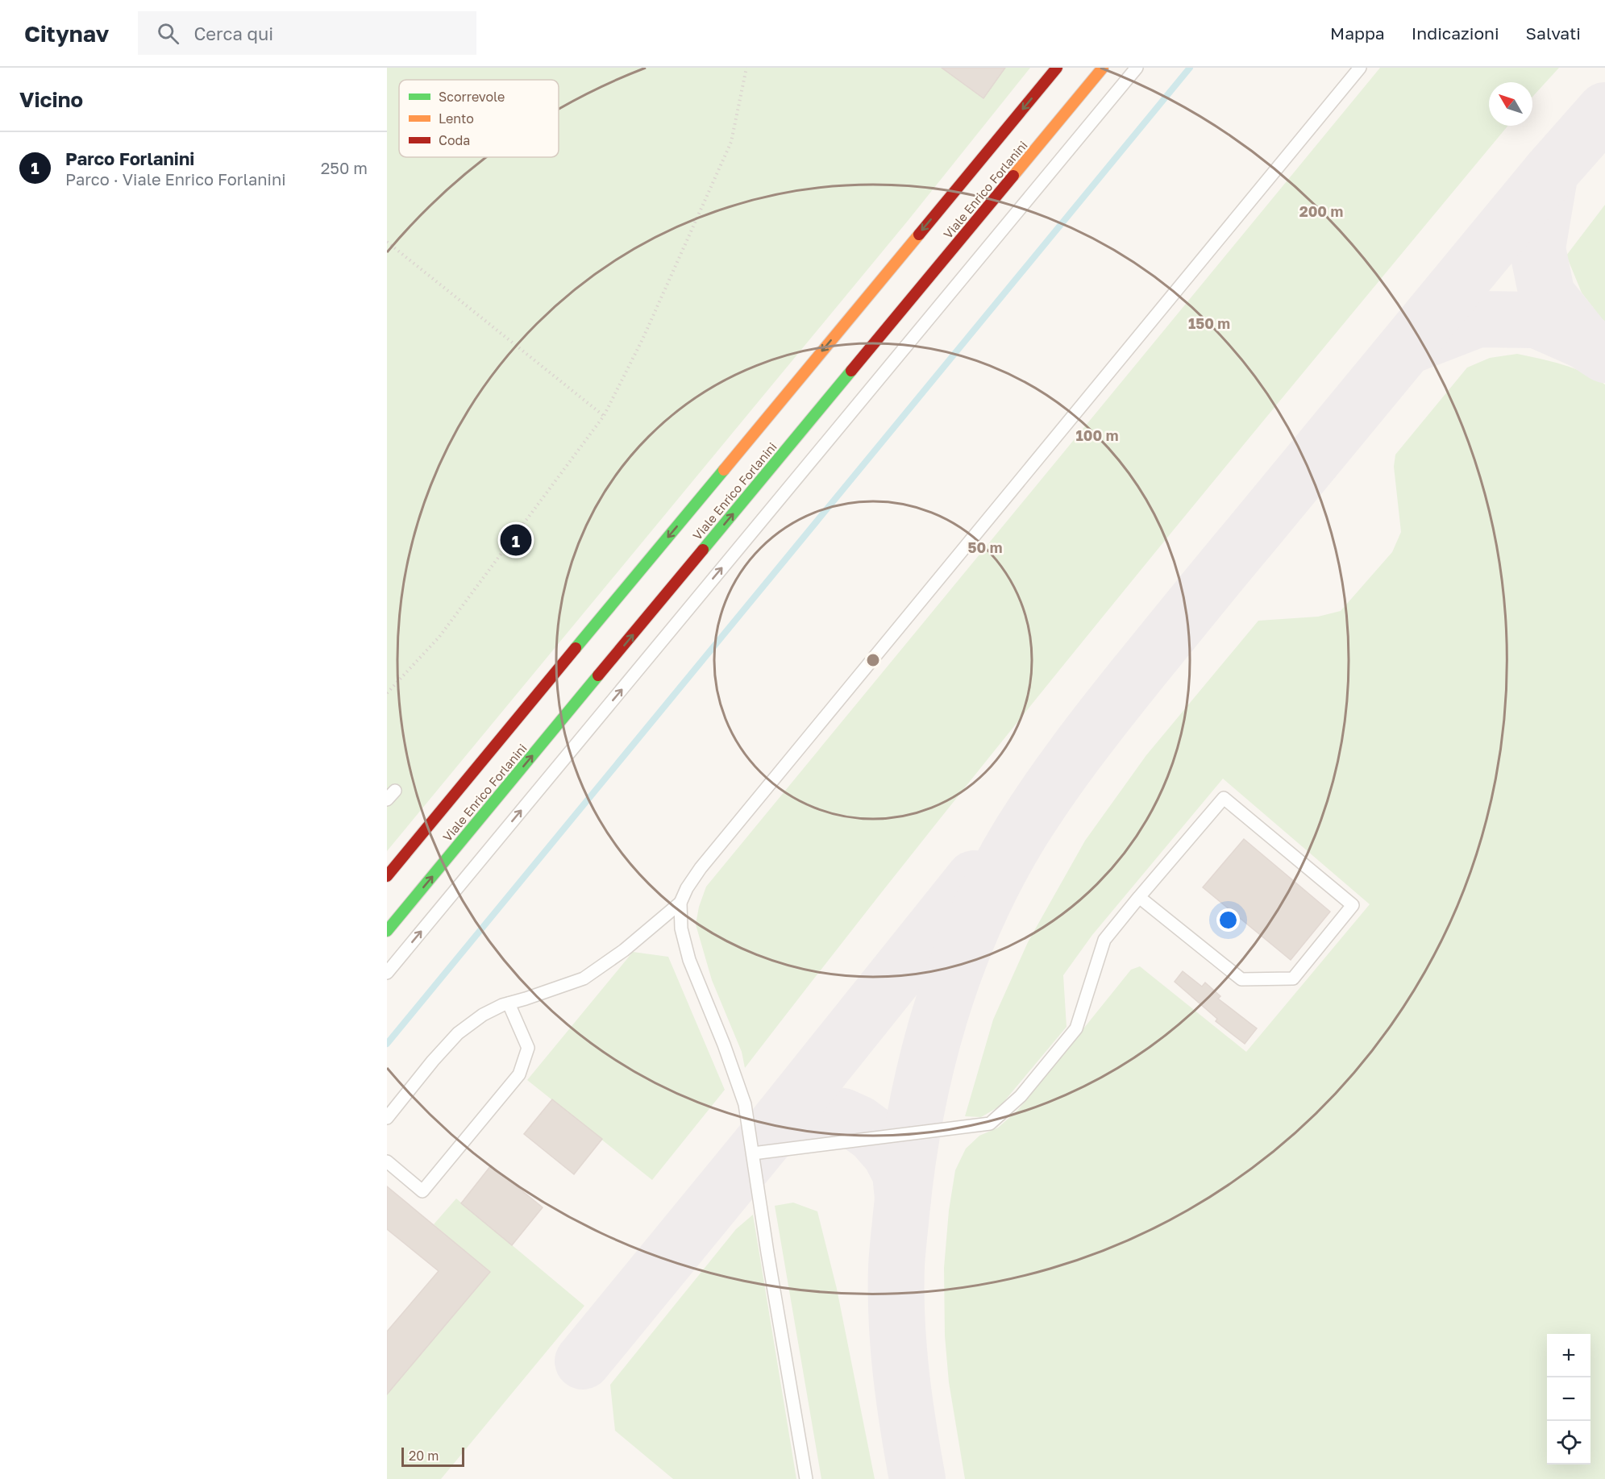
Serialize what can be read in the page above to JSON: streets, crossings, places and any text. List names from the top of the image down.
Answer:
{
  "streets": {
    "main road": ["Viale Enrico Forlanini"]
  },
  "legend": ["Scorrevole", "Lento", "Coda"],
  "scale_bar": "20 m",
  "north": "top left",
  "page": {
    "header": "Citynav",
    "search": "Cerca qui",
    "nav": ["Mappa", "Indicazioni", "Salvati"],
    "heading": "Vicino",
    "list": [
      {
        "mark": "1",
        "name": "Parco Forlanini",
        "note": "Parco · Viale Enrico Forlanini",
        "value": "250 m"
      }
    ],
    "pins": "1",
    "map_buttons": ["+", "−"],
    "scale": "20 m"
  },
  "rings": [
    "200 m",
    "150 m",
    "100 m",
    "50 m"
  ]
}
